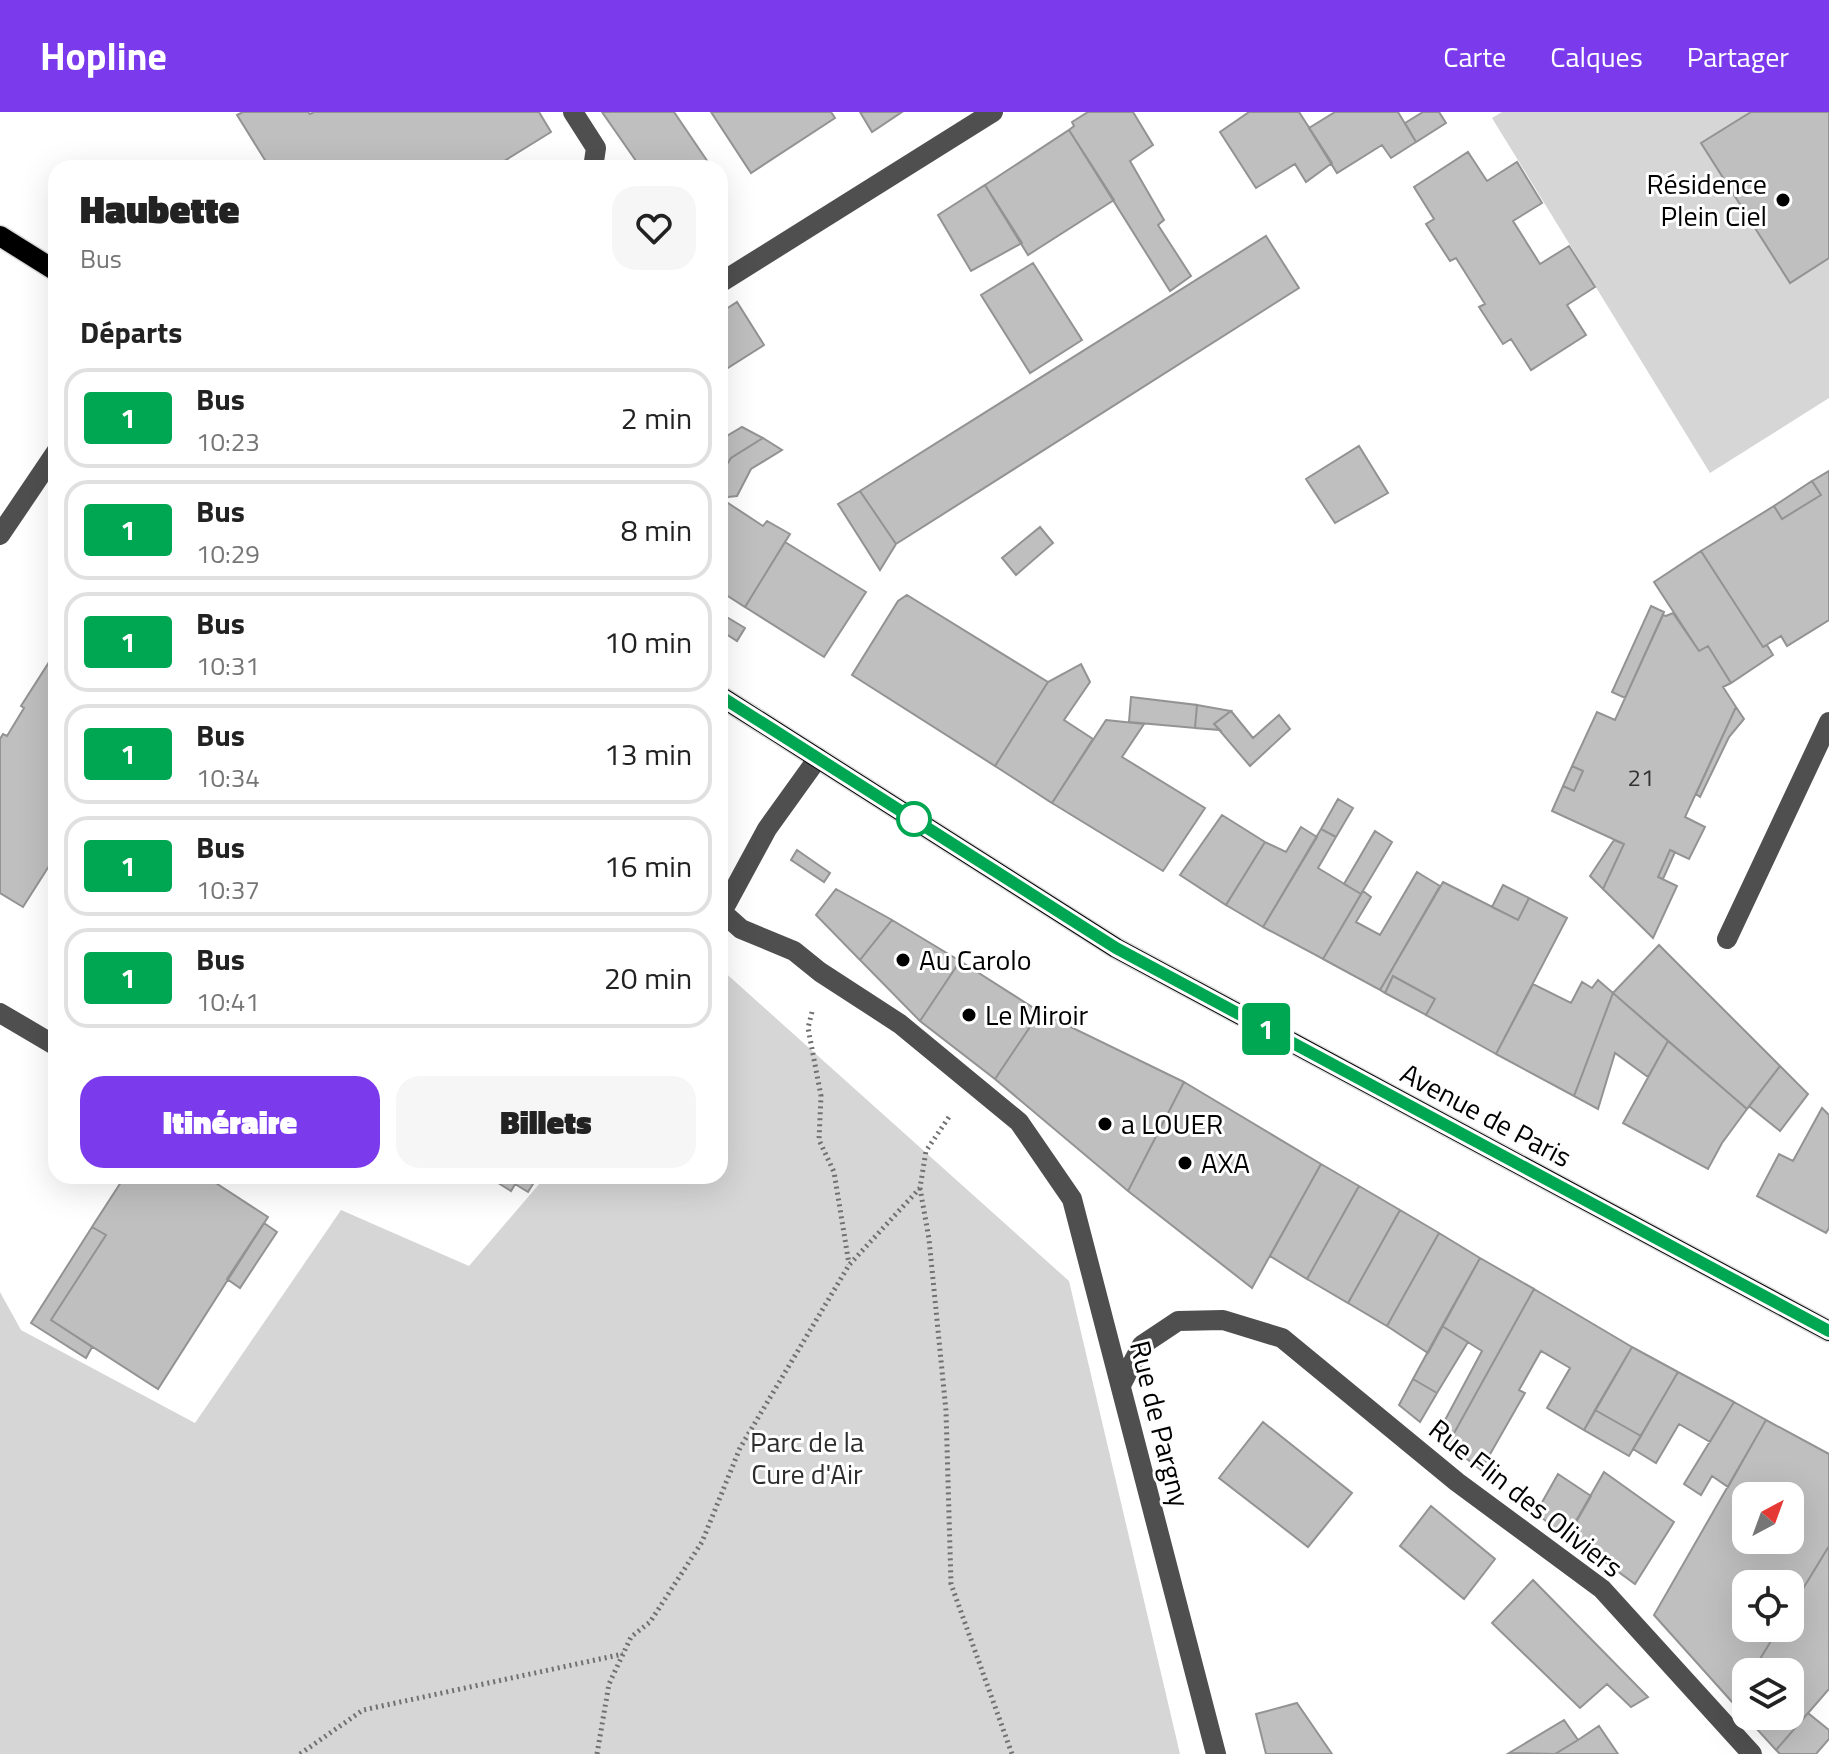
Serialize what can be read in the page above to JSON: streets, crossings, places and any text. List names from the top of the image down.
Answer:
{
  "streets": {
    "main road": ["Avenue de Paris"],
    "street": ["Rue de Pargny", "Rue Flin des Oliviers"]
  },
  "crossings": [
    ["Rue de Pargny", "Rue Flin des Oliviers"]
  ],
  "parks": ["Parc de la Cure d'Air"],
  "places": [
    "Résidence Plein Ciel",
    "Au Carolo",
    "Le Miroir",
    "a LOUER",
    "AXA"
  ],
  "lines": ["bus line 1"],
  "house_numbers": ["21"],
  "north": "top right",
  "page": {
    "header": "Hopline",
    "nav": ["Carte", "Calques", "Partager"],
    "on_map": "1",
    "heading": [
      ["Haubette", "Bus"],
      "Départs"
    ],
    "list": [
      {
        "mark": "1",
        "name": "Bus",
        "note": "10:23",
        "value": "2 min"
      },
      {
        "mark": "1",
        "name": "Bus",
        "note": "10:29",
        "value": "8 min"
      },
      {
        "mark": "1",
        "name": "Bus",
        "note": "10:31",
        "value": "10 min"
      },
      {
        "mark": "1",
        "name": "Bus",
        "note": "10:34",
        "value": "13 min"
      },
      {
        "mark": "1",
        "name": "Bus",
        "note": "10:37",
        "value": "16 min"
      },
      {
        "mark": "1",
        "name": "Bus",
        "note": "10:41",
        "value": "20 min"
      }
    ],
    "buttons": ["Itinéraire", "Billets"]
  }
}
